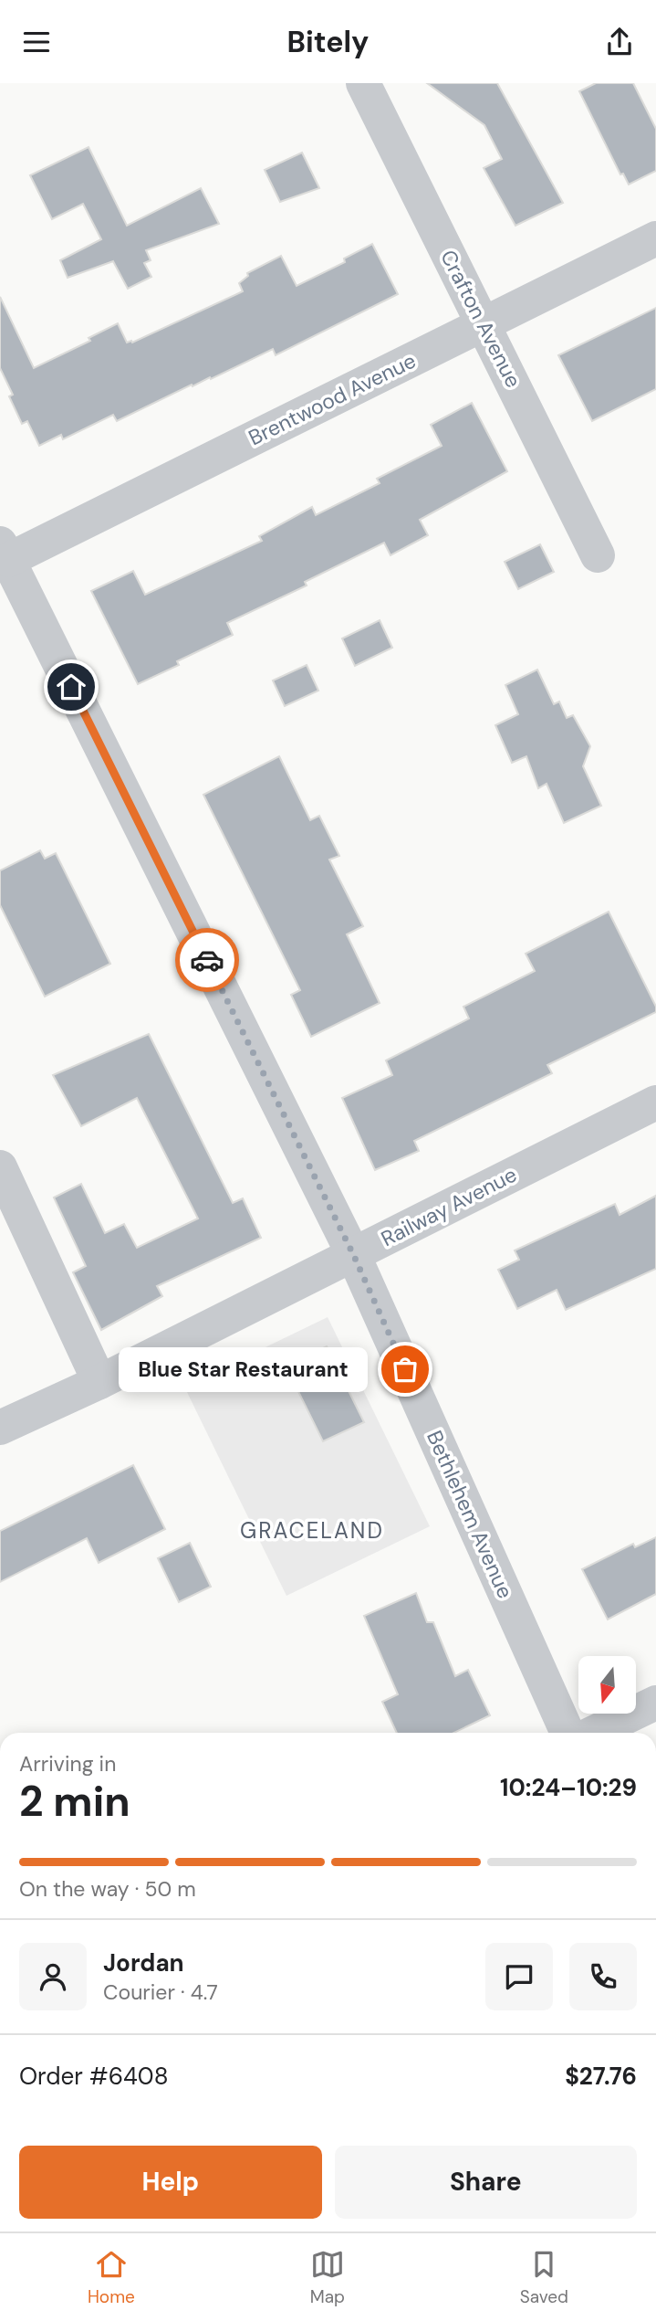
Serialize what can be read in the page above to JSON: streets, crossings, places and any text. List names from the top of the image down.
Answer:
{
  "streets": {
    "street": [
      "Crafton Avenue",
      "Brentwood Avenue",
      "Railway Avenue",
      "Bethlehem Avenue"
    ]
  },
  "crossings": [
    ["Crafton Avenue", "Brentwood Avenue"],
    ["Brentwood Avenue", "Bethlehem Avenue"],
    ["Railway Avenue", "Bethlehem Avenue"]
  ],
  "districts": ["GRACELAND"],
  "places": ["Blue Star Restaurant"],
  "north": "bottom",
  "page": {
    "header": "Bitely",
    "bubble": "Blue Star Restaurant",
    "heading": ["2 min", "Arriving in", "10:24–10:29"],
    "panel": [
      "Jordan",
      "Courier · 4.7",
      "Order #6408",
      "$27.76"
    ],
    "bar": "On the way · 50 m",
    "buttons": ["Help", "Share"],
    "tabs": ["Home", "Map", "Saved"]
  }
}
